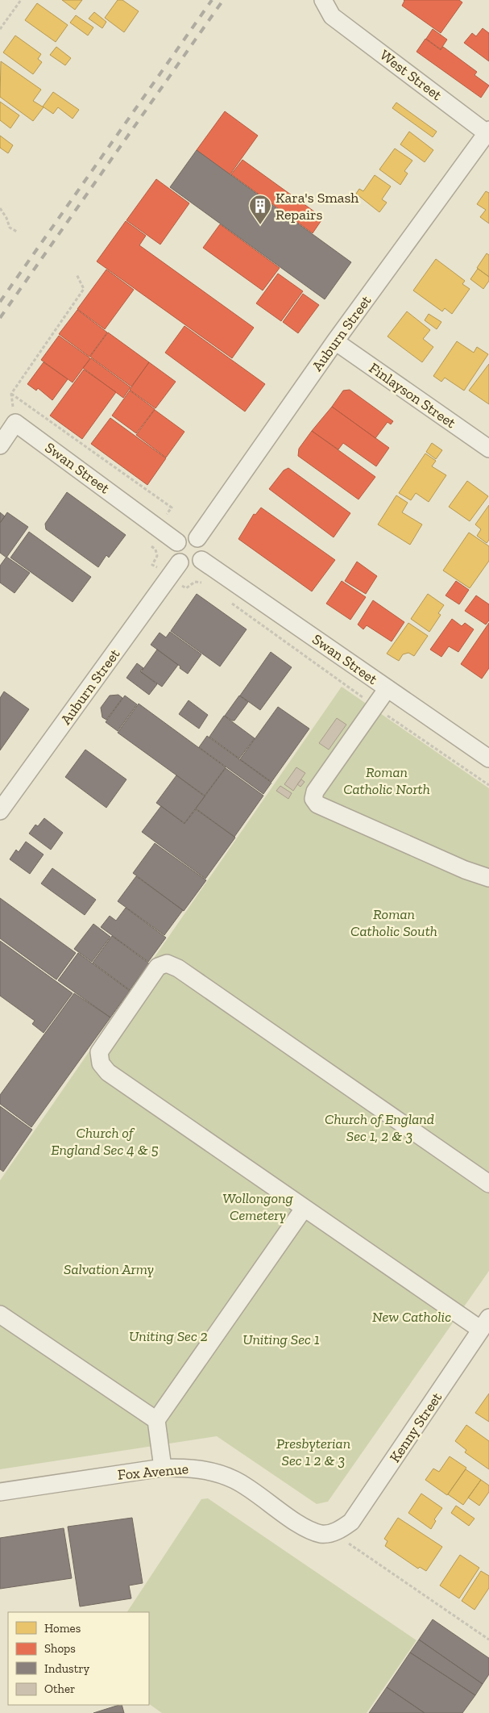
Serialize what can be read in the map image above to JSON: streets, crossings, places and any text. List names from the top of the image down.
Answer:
{
  "streets": {
    "street": [
      "West Street",
      "Auburn Street",
      "Finlayson Street",
      "Swan Street",
      "Kenny Street",
      "Fox Avenue"
    ]
  },
  "crossings": [
    ["West Street", "Auburn Street"],
    ["Auburn Street", "Finlayson Street"],
    ["Auburn Street", "Swan Street"],
    ["Kenny Street", "Fox Avenue"]
  ],
  "parks": [
    "Roman Catholic North",
    "Roman Catholic South",
    "Church of England Sec 1, 2 & 3",
    "Church of England Sec 4 & 5",
    "Wollongong Cemetery",
    "Salvation Army",
    "New Catholic",
    "Uniting Sec 2",
    "Uniting Sec 1",
    "Presbyterian Sec 1 2 & 3"
  ],
  "places": {
    "building": ["Kara's Smash Repairs"]
  },
  "legend": [
    "Homes",
    "Shops",
    "Industry",
    "Other"
  ]
}
